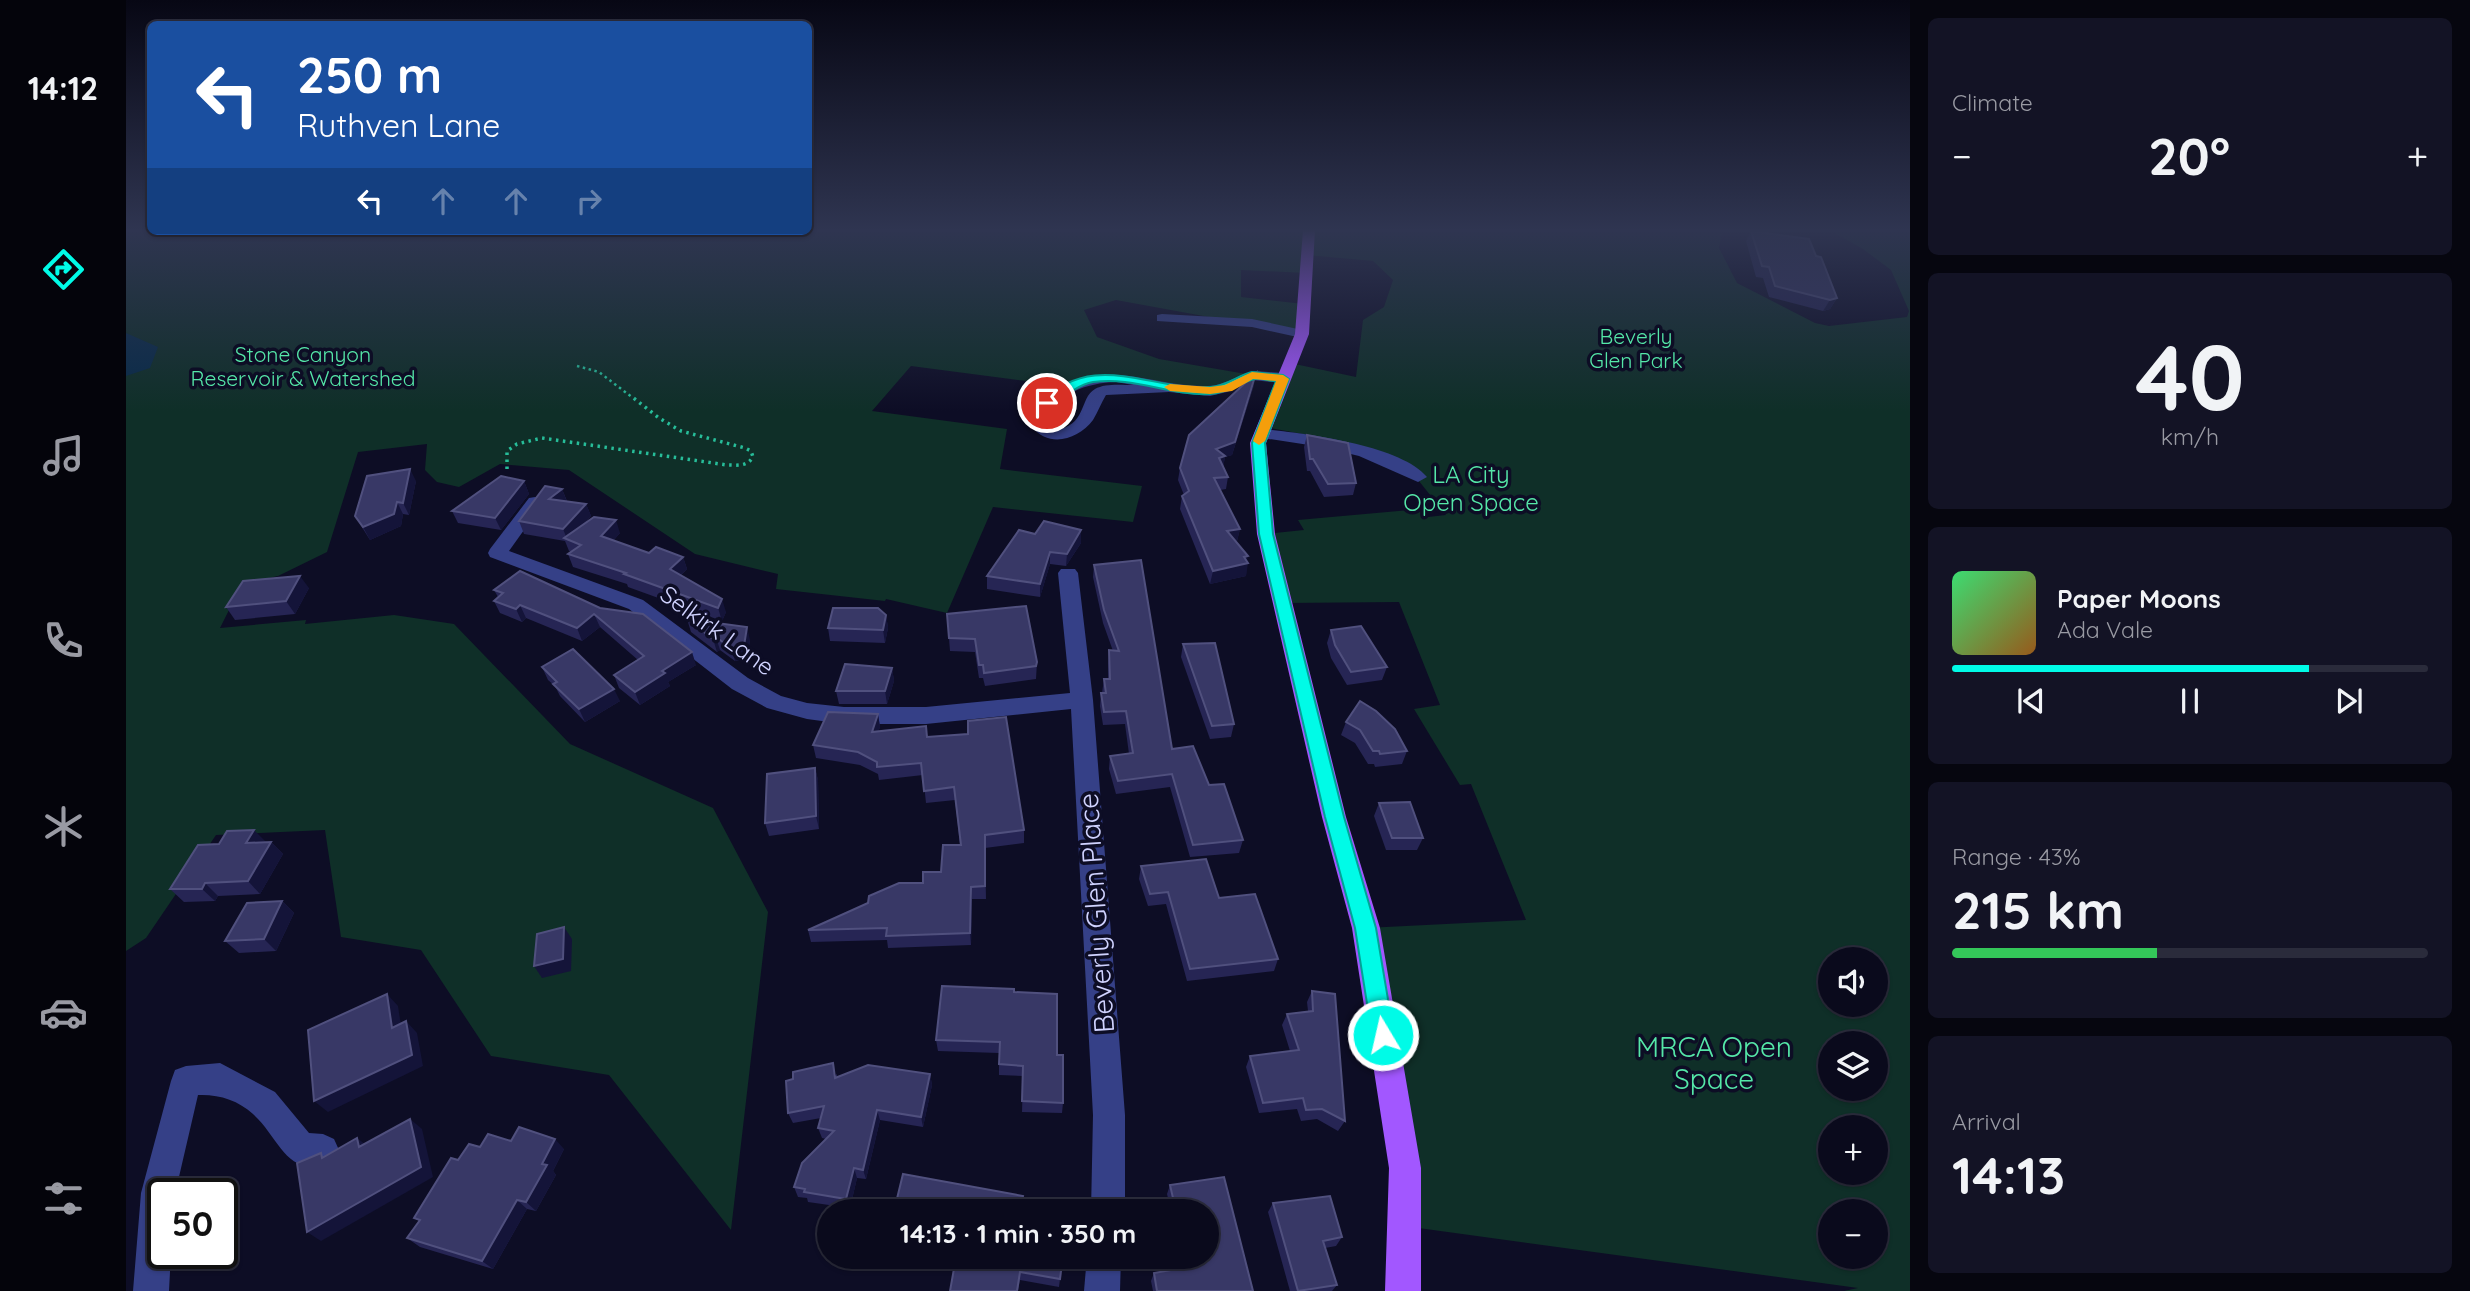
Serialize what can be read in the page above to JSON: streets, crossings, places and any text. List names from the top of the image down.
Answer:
{
  "streets": {
    "street": ["Selkirk Lane", "Beverly Glen Place"]
  },
  "crossings": [
    ["Selkirk Lane", "Beverly Glen Place"]
  ],
  "parks": [
    "Beverly Glen Park",
    "Stone Canyon Reservoir & Watershed",
    "LA City Open Space",
    "MRCA Open Space"
  ],
  "page": {
    "tabs": "14:12",
    "tile": [
      "Climate",
      ["40", "km/h"],
      ["Range · 43%", "215 km"],
      ["Arrival", "14:13"]
    ],
    "turn": ["250 m", "Ruthven Lane"],
    "heat": ["−", "20°", "+"],
    "song": ["Paper Moons", "Ada Vale"],
    "map_buttons": ["+", "−"],
    "limit": "50",
    "trip": "14:13 · 1 min · 350 m"
  }
}
